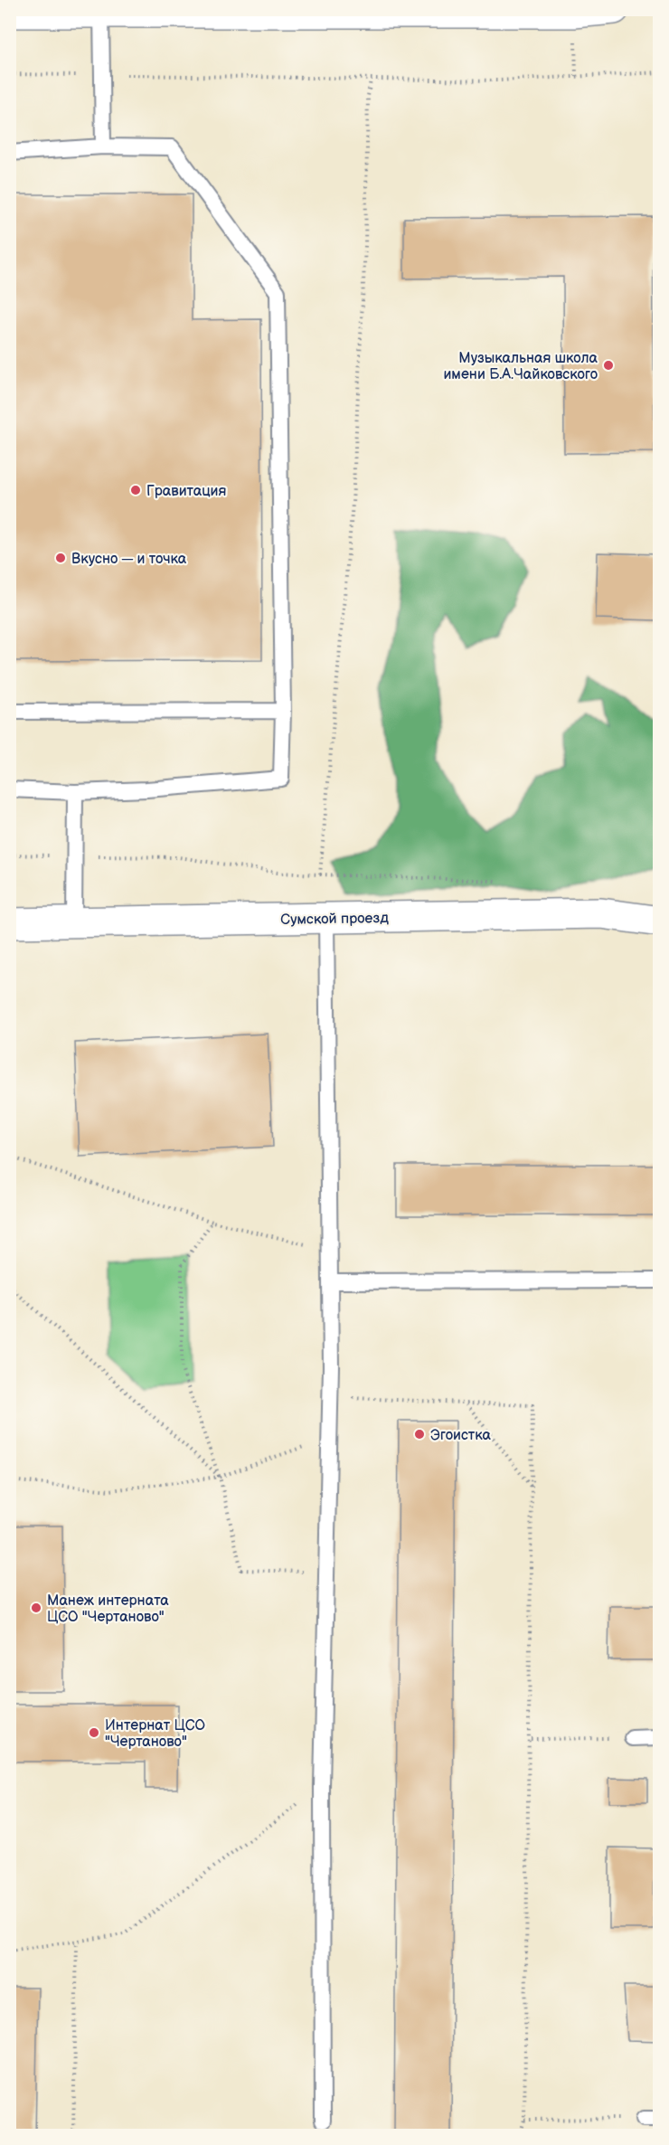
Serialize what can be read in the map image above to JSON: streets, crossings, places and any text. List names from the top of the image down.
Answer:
{
  "streets": {
    "street": ["Сумской проезд"]
  },
  "places": [
    "Музыкальная школа имени Б.А.Чайковского",
    "Гравитация",
    "Вкусно — и точка",
    "Эгоистка",
    "Манеж интерната ЦСО \"Чертаново\"",
    "Интернат ЦСО \"Чертаново\""
  ]
}
